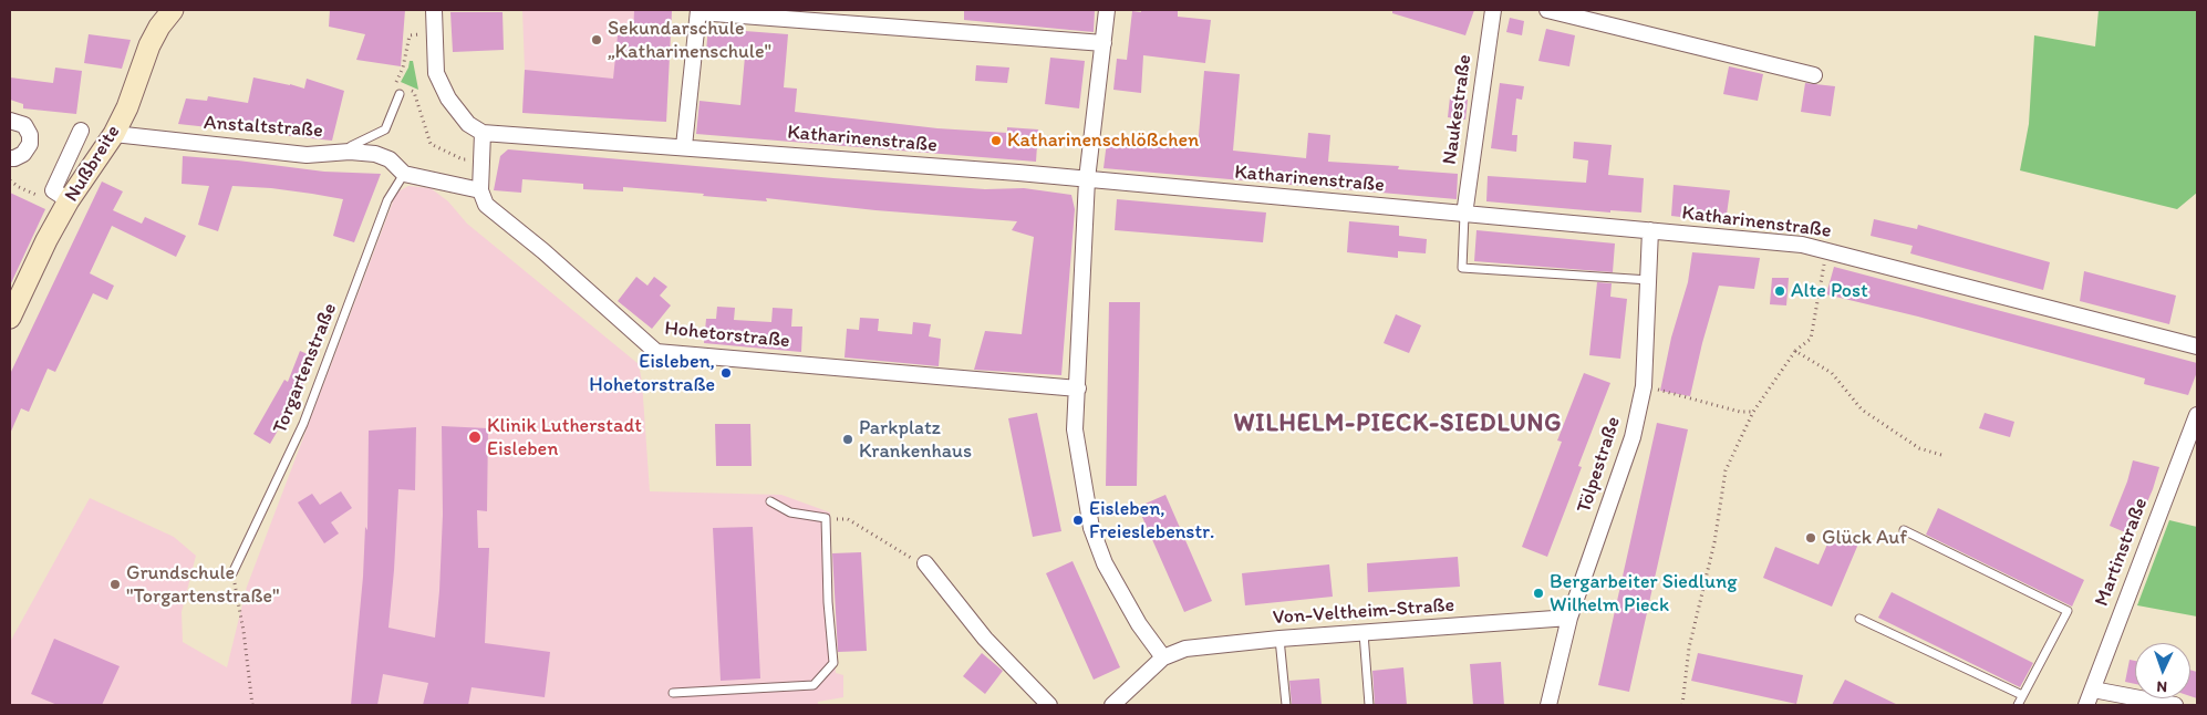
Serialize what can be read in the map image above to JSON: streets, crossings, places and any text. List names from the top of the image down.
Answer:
{
  "streets": {
    "main road": ["Nußbreite"],
    "street": [
      "Naukestraße",
      "Anstaltstraße",
      "Katharinenstraße",
      "Hohetorstraße",
      "Tölpestraße",
      "Martinstraße",
      "Von-Veltheim-Straße"
    ],
    "lane": ["Torgartenstraße"]
  },
  "crossings": [
    ["Naukestraße", "Katharinenstraße"],
    ["Anstaltstraße", "Nußbreite"],
    ["Anstaltstraße", "Torgartenstraße"],
    ["Katharinenstraße", "Tölpestraße"],
    ["Tölpestraße", "Von-Veltheim-Straße"]
  ],
  "districts": ["WILHELM-PIECK-SIEDLUNG"],
  "places": [
    "Sekundarschule „Katharinenschule\"",
    "Katharinenschlößchen",
    "Alte Post",
    "Eisleben, Hohetorstraße",
    "Klinik Lutherstadt Eisleben",
    "Parkplatz Krankenhaus",
    "Eisleben, Freieslebenstr.",
    "Glück Auf",
    "Grundschule \"Torgartenstraße\"",
    "Bergarbeiter Siedlung Wilhelm Pieck"
  ],
  "north": "bottom"
}
